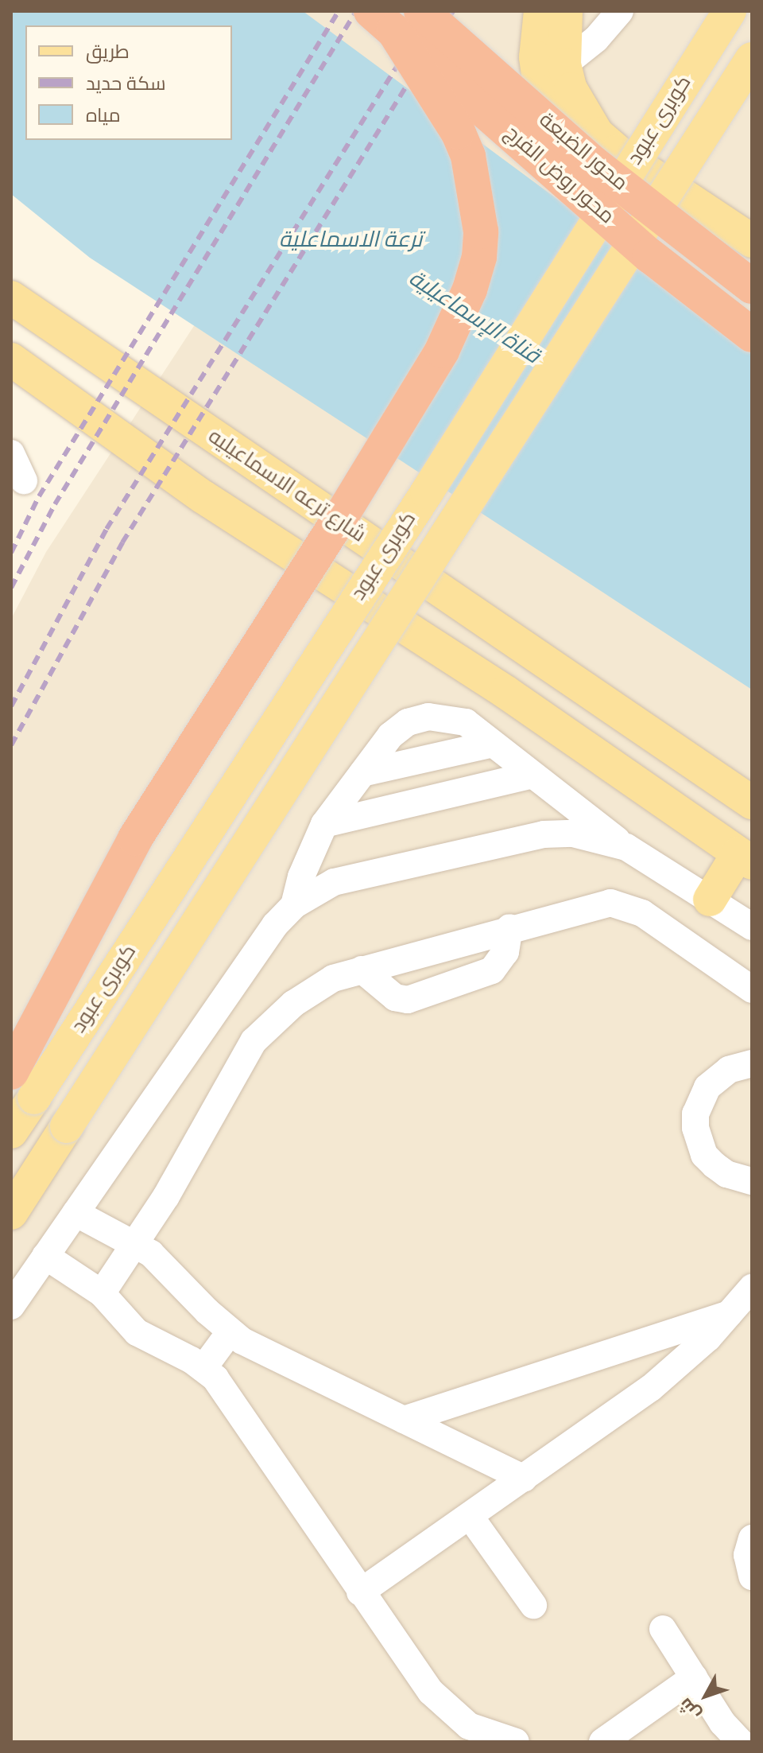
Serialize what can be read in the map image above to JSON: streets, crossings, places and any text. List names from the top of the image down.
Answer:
{
  "streets": {
    "highway": ["محور الضبعة", "محور روض الفرج"],
    "main road": ["كوبرى عبود", "شارع ترعه الاسماعيليه"]
  },
  "crossings": [
    ["محور الضبعة", "محور روض الفرج"]
  ],
  "water": ["ترعة الاسماعلية", "قناة الإسماعيلية"],
  "legend": ["طريق", "سكة حديد", "مياه"],
  "north": "bottom left"
}
